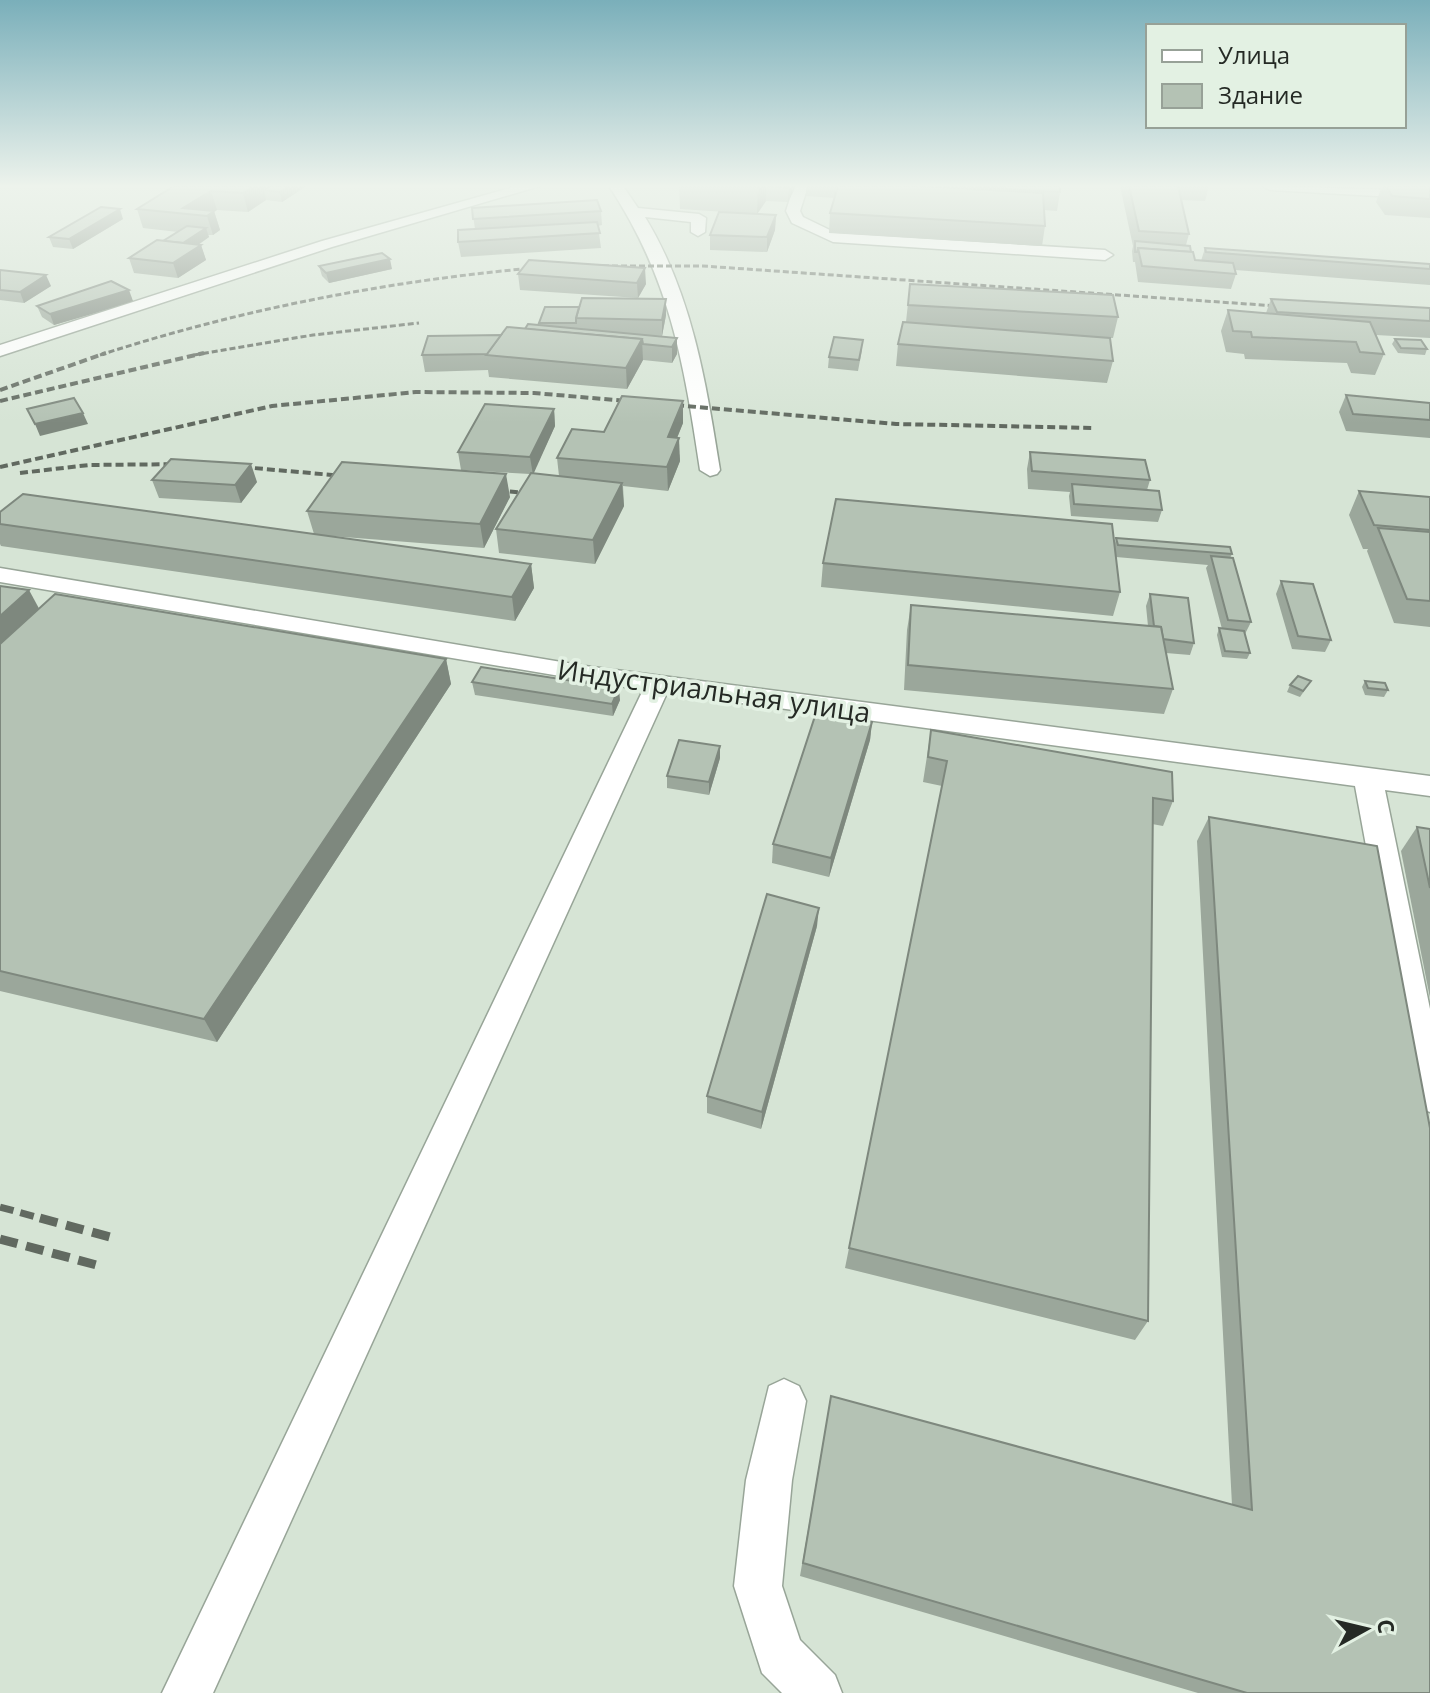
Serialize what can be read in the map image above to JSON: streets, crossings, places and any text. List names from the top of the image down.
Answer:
{
  "streets": {
    "street": ["Индустриальная улица"]
  },
  "legend": ["Улица", "Здание"],
  "north": "right"
}
